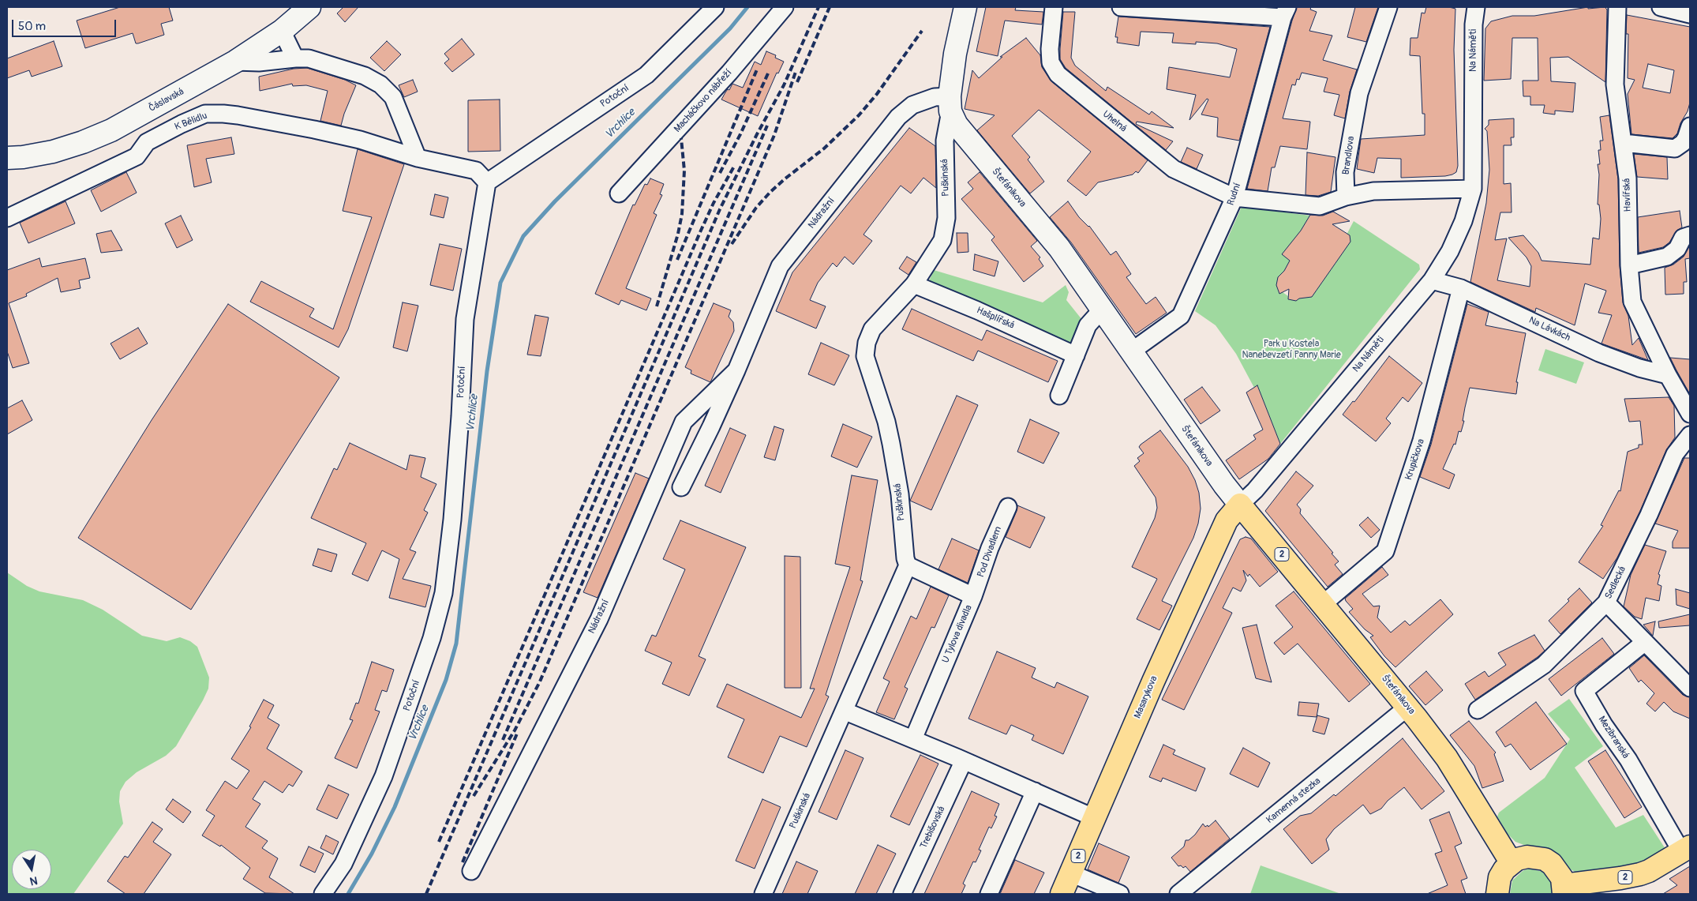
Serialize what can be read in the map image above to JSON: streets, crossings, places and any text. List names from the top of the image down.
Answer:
{
  "streets": {
    "main road": ["Štefánikova", "2", "Masarykova"],
    "street": [
      "Na Náměti",
      "Potoční",
      "Čáslavská",
      "Macháčkovo nábřeží",
      "K Bělidlu",
      "Uhelná",
      "Brandlova",
      "Puškinská",
      "Rudní",
      "Havířská",
      "Nádražní",
      "Hašplířská",
      "Na Lávkách",
      "Krupičkova",
      "Pod Divadlem",
      "Sedlecká",
      "U Tylova divadla",
      "Mezibranská",
      "Kamenná stezka",
      "Trebišovská"
    ]
  },
  "crossings": [
    ["Na Náměti", "Štefánikova"],
    ["Na Náměti", "Na Lávkách"],
    ["Na Náměti", "Masarykova"],
    ["Potoční", "K Bělidlu"],
    ["Uhelná", "Rudní"],
    ["Puškinská", "Štefánikova"],
    ["Puškinská", "Nádražní"],
    ["Puškinská", "Hašplířská"],
    ["Puškinská", "U Tylova divadla"],
    ["Štefánikova", "Rudní"],
    ["Štefánikova", "Nádražní"],
    ["Štefánikova", "Krupičkova"],
    ["Štefánikova", "2"],
    ["Štefánikova", "Masarykova"],
    ["Štefánikova", "Kamenná stezka"],
    ["Havířská", "Na Lávkách"],
    ["Na Lávkách", "Krupičkova"],
    ["Pod Divadlem", "U Tylova divadla"],
    ["2", "Mezibranská"]
  ],
  "water": ["Vrchlice"],
  "parks": ["Park u Kostela Nanebevzetí Panny Marie"],
  "scale_bar": "50 m",
  "north": "bottom"
}
